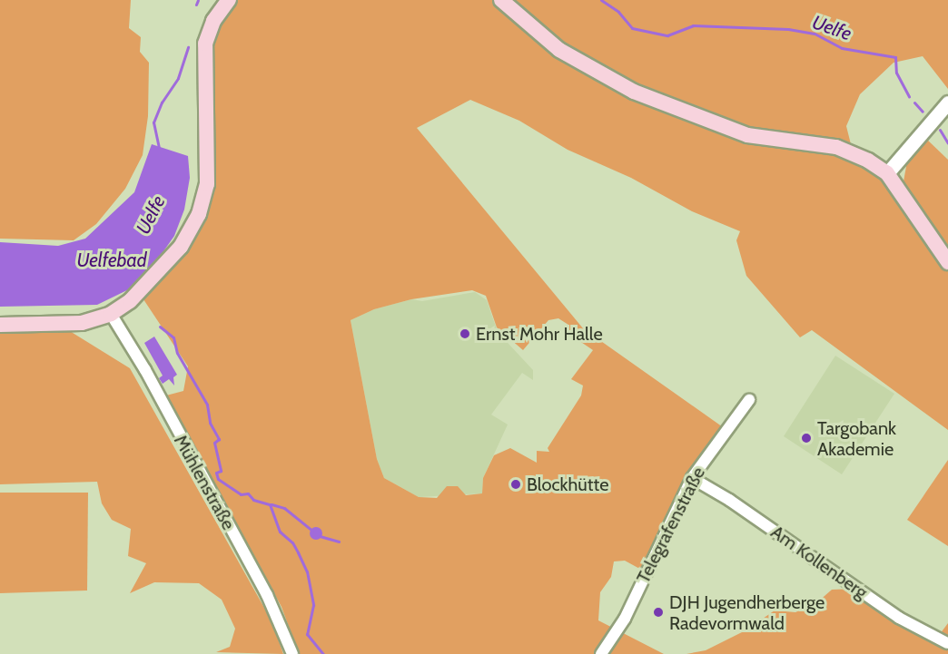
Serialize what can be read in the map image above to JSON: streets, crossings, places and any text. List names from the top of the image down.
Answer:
{
  "streets": {
    "street": ["Mühlenstraße", "Telegrafenstraße", "Am Kollenberg"]
  },
  "crossings": [
    ["Telegrafenstraße", "Am Kollenberg"]
  ],
  "water": ["Uelfe", "Uelfebad"],
  "places": [
    "Ernst Mohr Halle",
    "Targobank Akademie",
    "Blockhütte",
    "DJH Jugendherberge Radevormwald"
  ]
}
